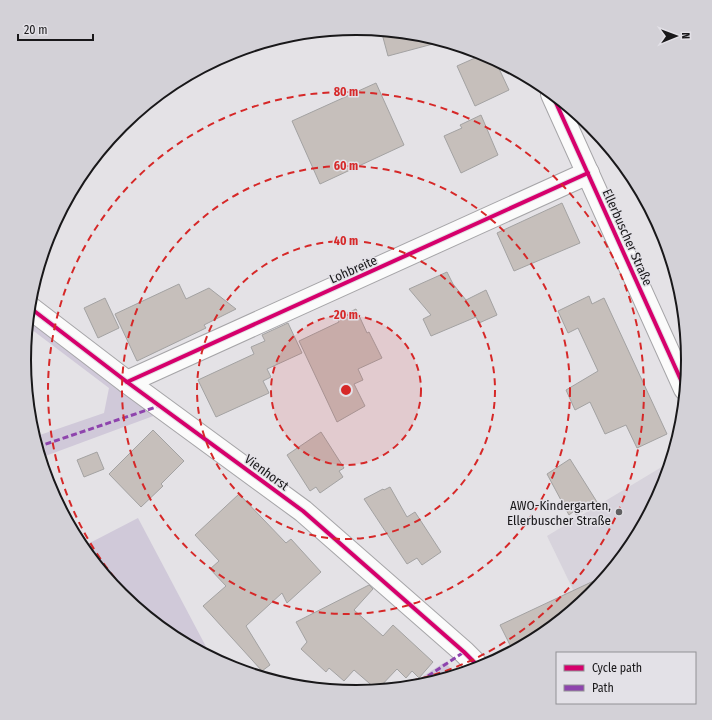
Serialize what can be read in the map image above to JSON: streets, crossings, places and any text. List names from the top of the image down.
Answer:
{
  "streets": {
    "street": ["Ellerbuscher Straße", "Lohbreite", "Vienhorst"]
  },
  "crossings": [
    ["Ellerbuscher Straße", "Lohbreite"],
    ["Lohbreite", "Vienhorst"]
  ],
  "places": ["AWO-Kindergarten, Ellerbuscher Straße"],
  "legend": ["Cycle path", "Path"],
  "scale_bar": "20 m",
  "north": "right",
  "rings": [
    "80 m",
    "60 m",
    "40 m",
    "20 m"
  ]
}
